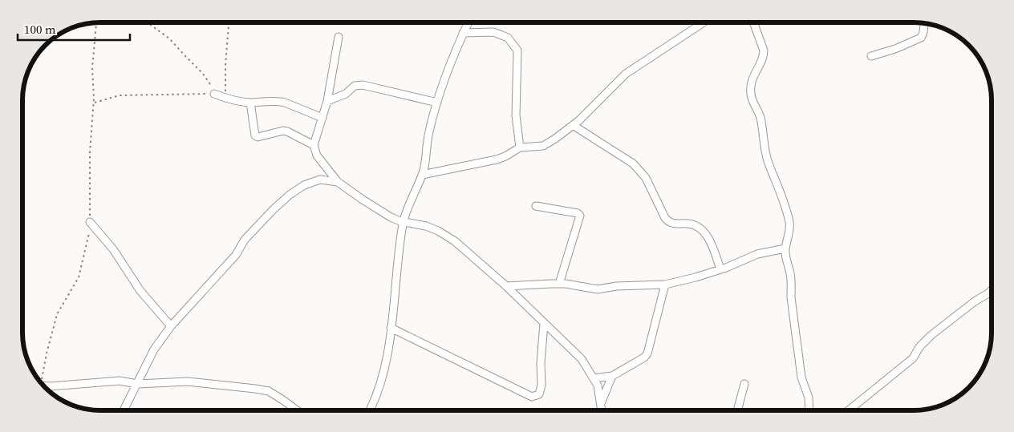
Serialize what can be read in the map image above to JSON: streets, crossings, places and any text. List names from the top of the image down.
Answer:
{
  "scale_bar": "100 m"
}
